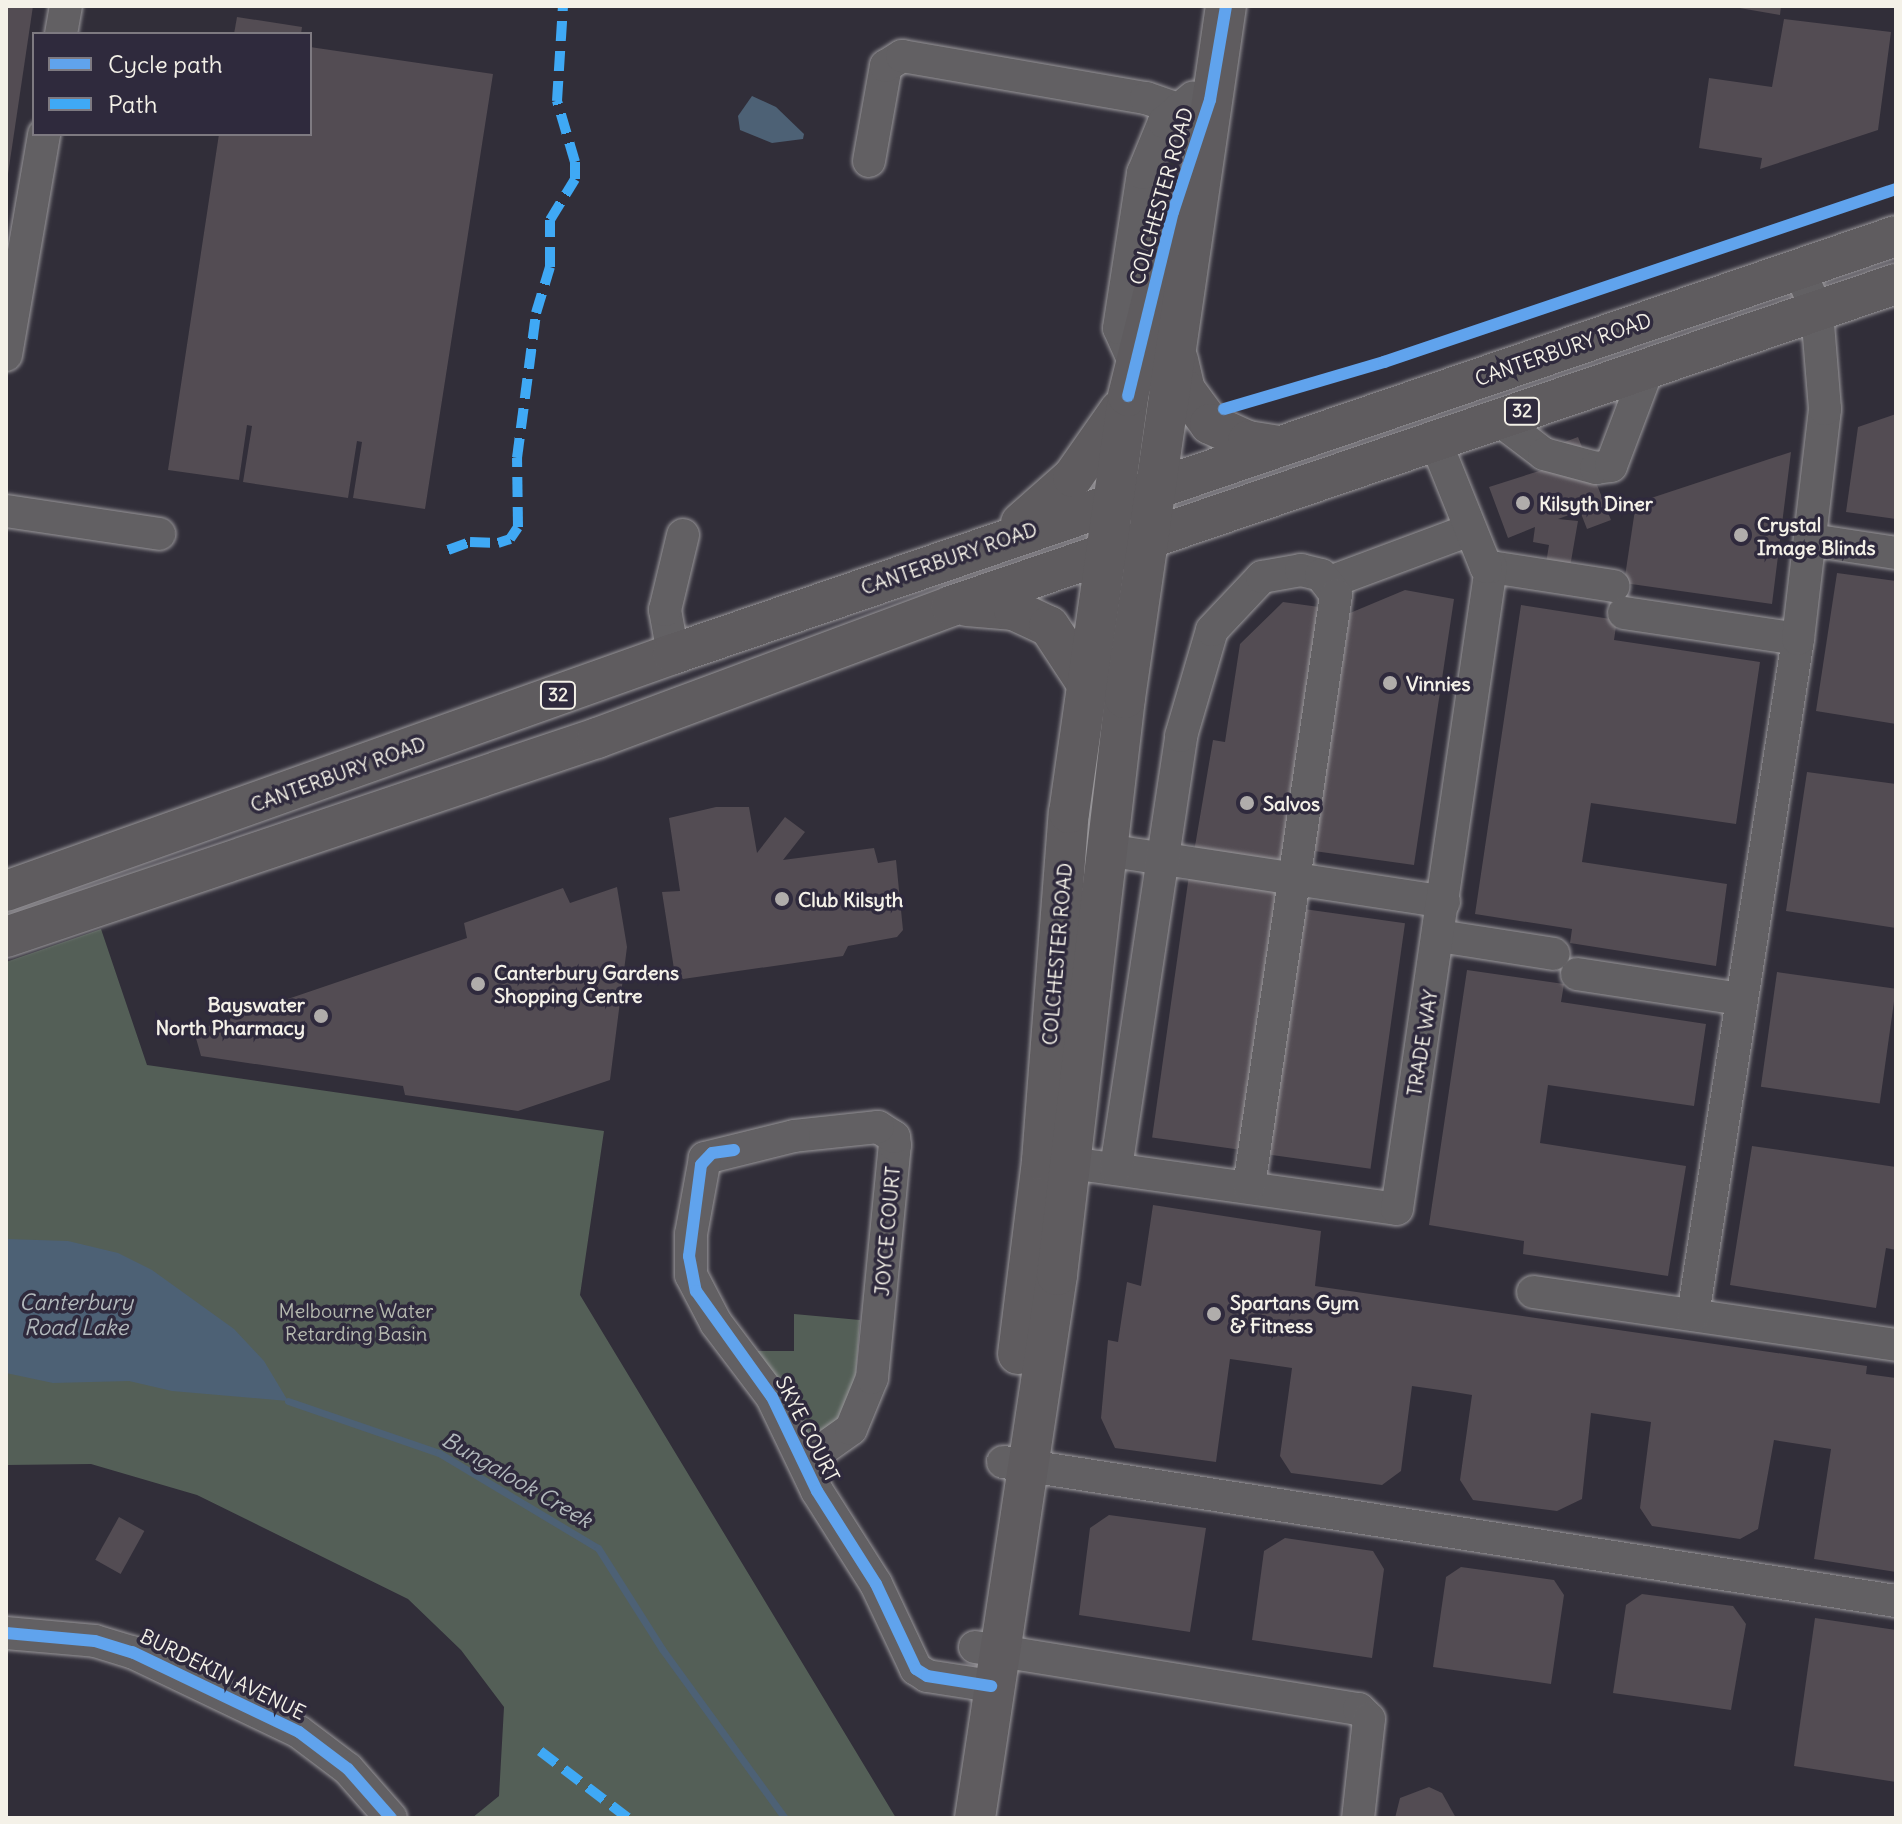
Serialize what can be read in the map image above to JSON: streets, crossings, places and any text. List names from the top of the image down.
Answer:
{
  "streets": {
    "main road": ["COLCHESTER ROAD", "CANTERBURY ROAD", "32"],
    "street": [
      "TRADE WAY",
      "JOYCE COURT",
      "SKYE COURT",
      "BURDEKIN AVENUE"
    ]
  },
  "crossings": [
    ["COLCHESTER ROAD", "CANTERBURY ROAD"],
    ["COLCHESTER ROAD", "32"],
    ["COLCHESTER ROAD", "TRADE WAY"],
    ["COLCHESTER ROAD", "SKYE COURT"],
    ["JOYCE COURT", "SKYE COURT"]
  ],
  "water": ["Canterbury Road Lake", "Bungalook Creek"],
  "parks": ["Melbourne Water Retarding Basin"],
  "places": [
    "Kilsyth Diner",
    "Crystal Image Blinds",
    "Vinnies",
    "Salvos",
    "Club Kilsyth",
    "Canterbury Gardens Shopping Centre",
    "Bayswater North Pharmacy",
    "Spartans Gym & Fitness"
  ],
  "legend": ["Cycle path", "Path"]
}
